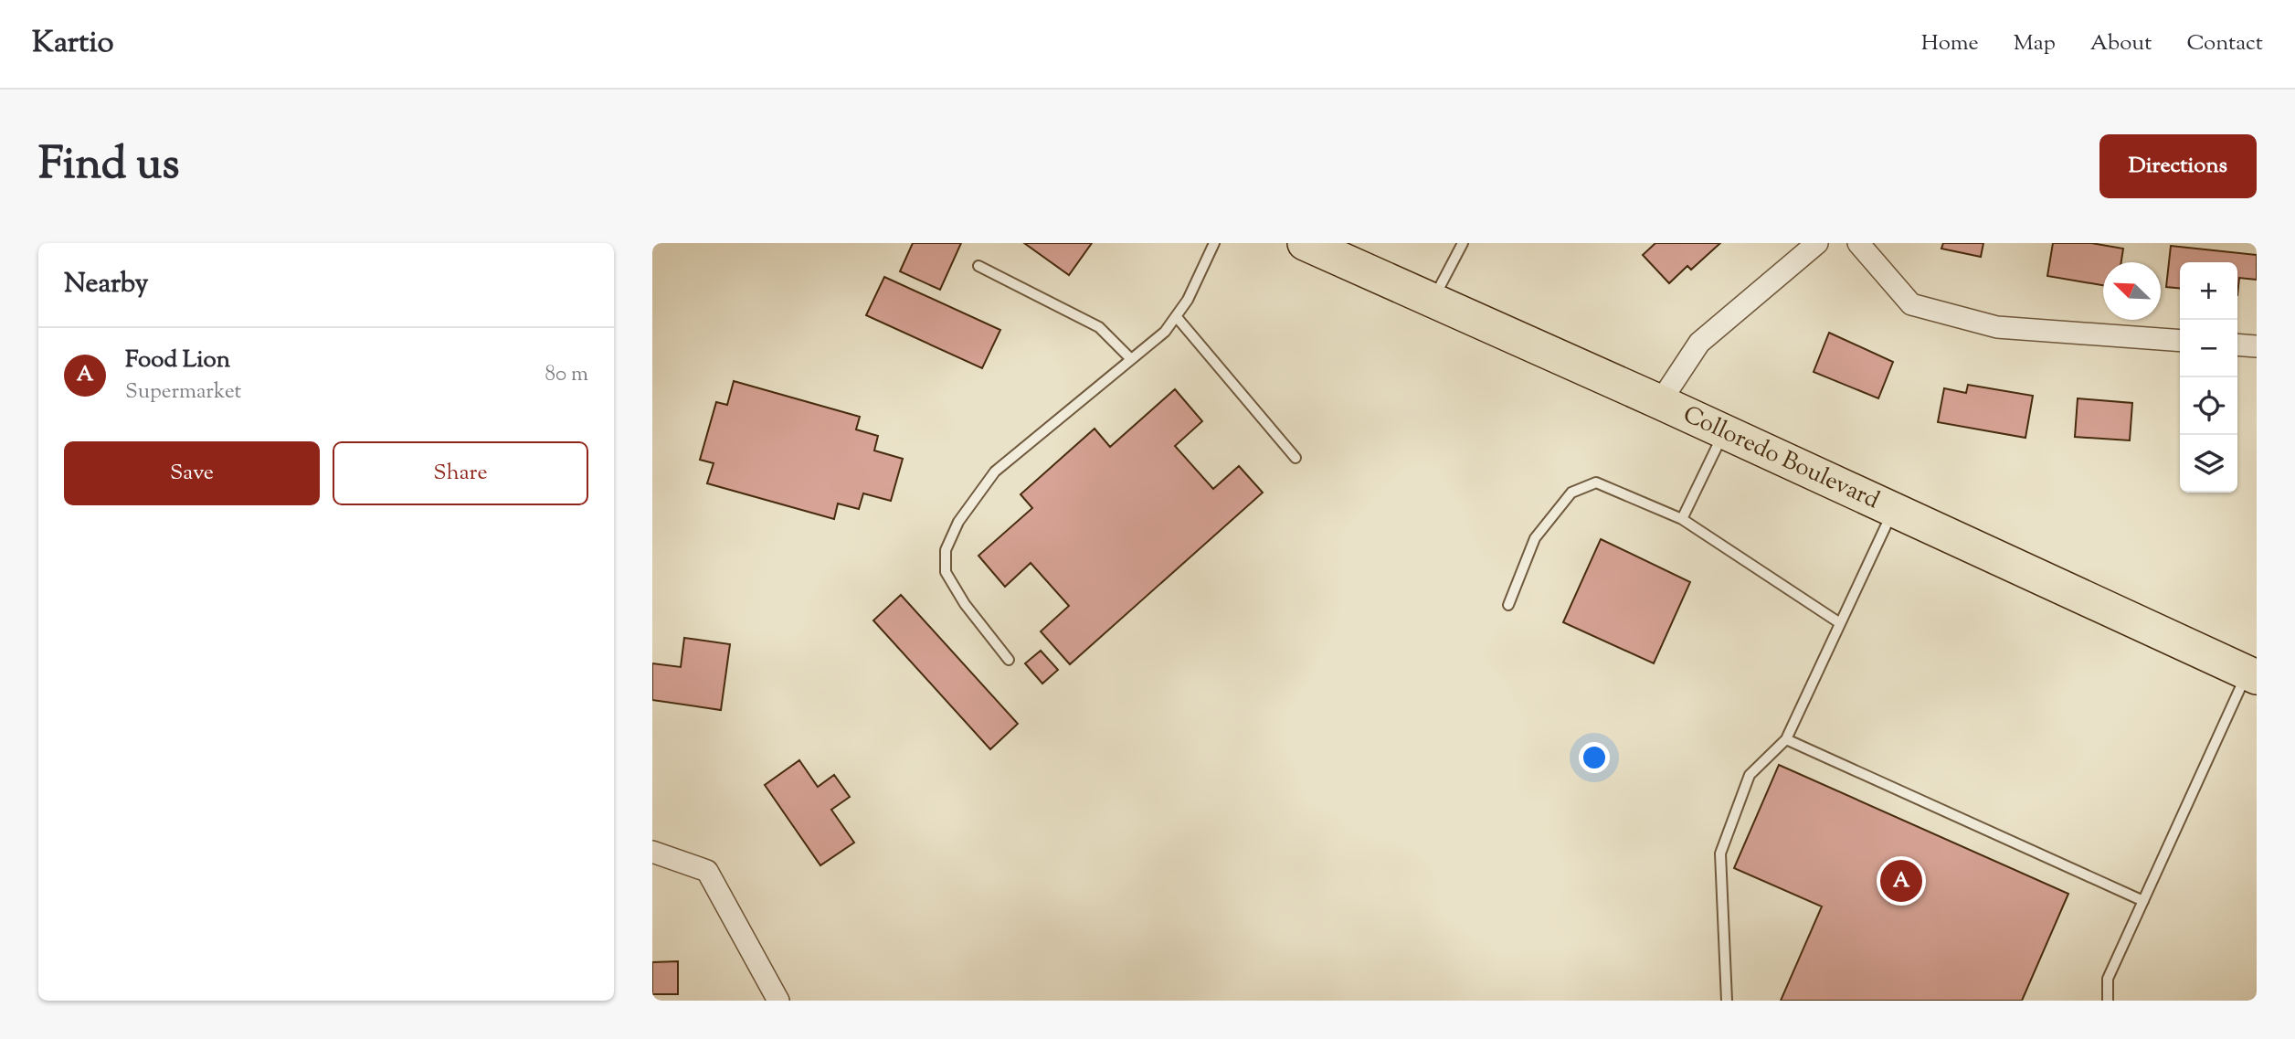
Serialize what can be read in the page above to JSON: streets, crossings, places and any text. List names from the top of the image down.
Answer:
{
  "streets": {
    "highway": ["Colloredo Boulevard"]
  },
  "north": "top left",
  "page": {
    "header": "Kartio",
    "nav": [
      "Home",
      "Map",
      "About",
      "Contact"
    ],
    "title": "Find us",
    "buttons": [
      "Directions",
      ["Save", "Share"]
    ],
    "heading": "Nearby",
    "map_buttons": ["+", "−"],
    "list": [
      {
        "mark": "A",
        "name": "Food Lion",
        "note": "Supermarket",
        "value": "80 m"
      }
    ],
    "pins": "A"
  }
}
